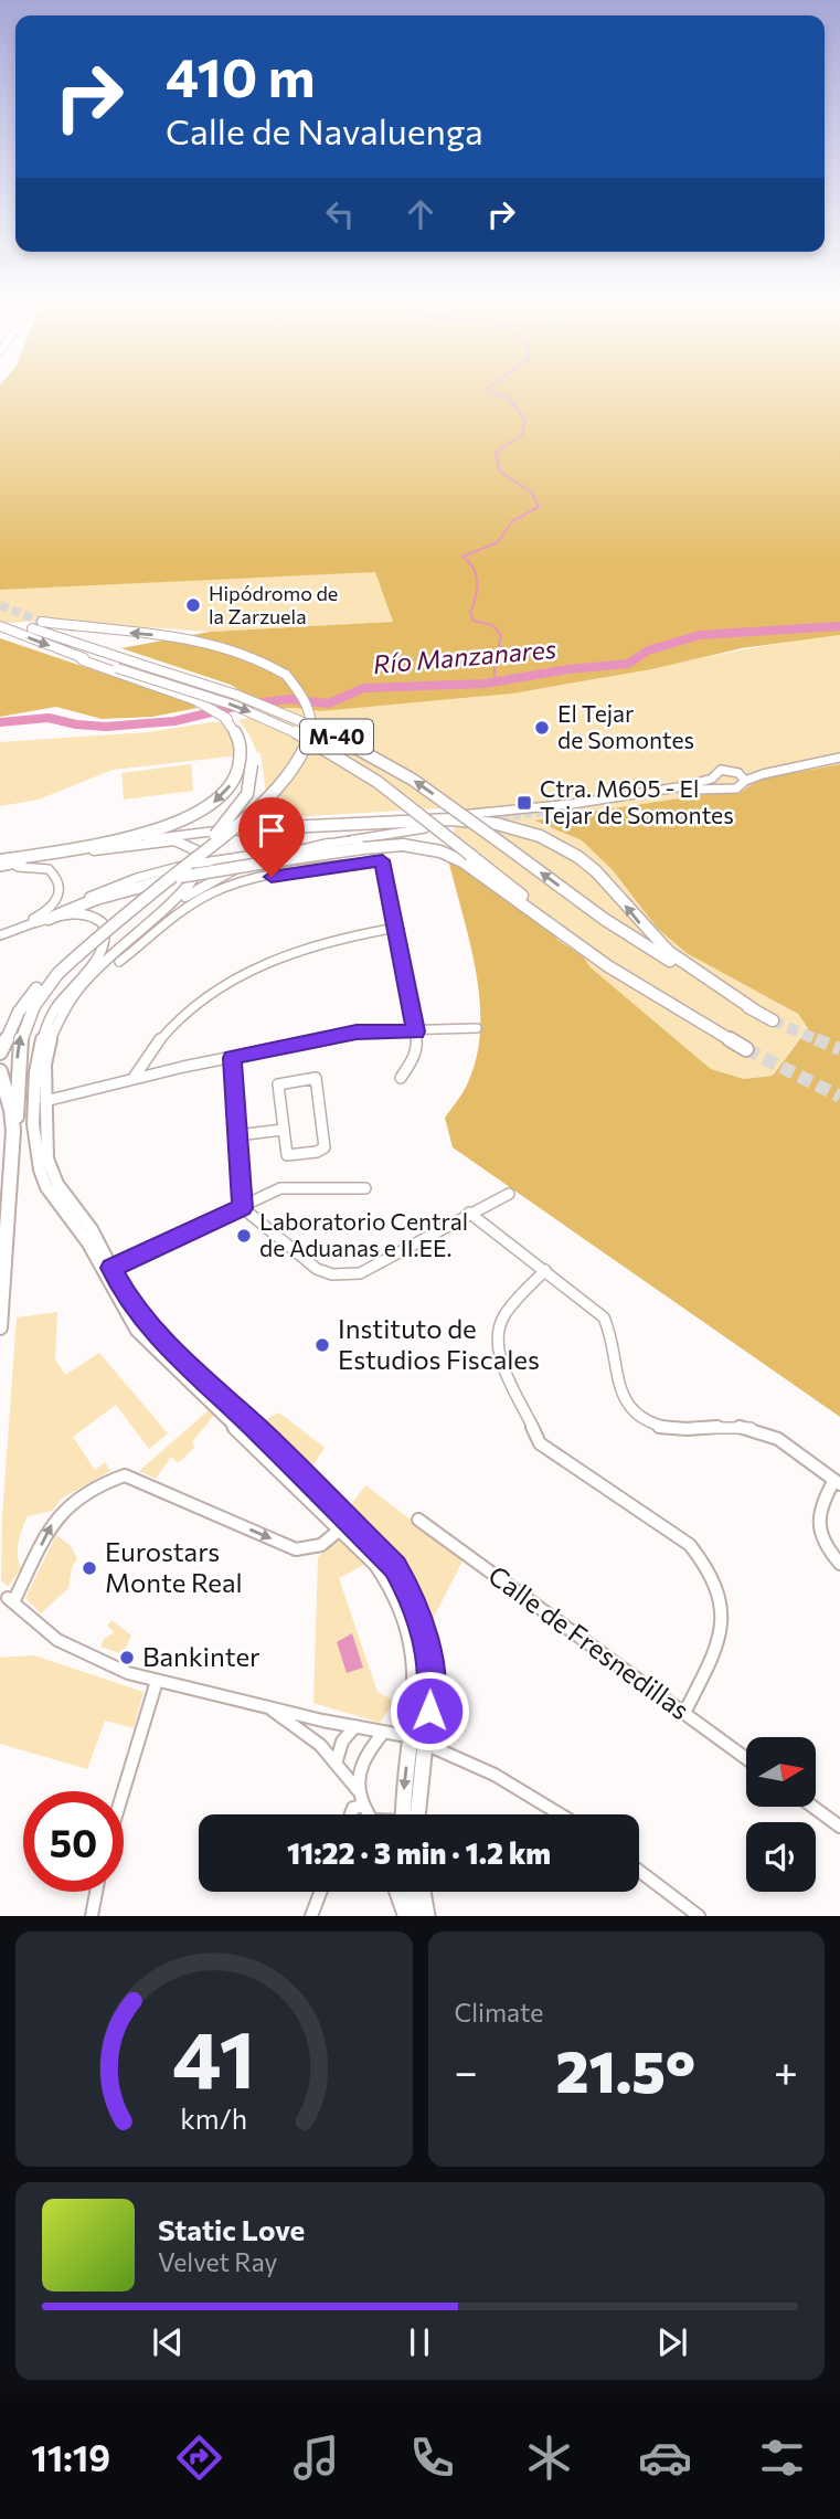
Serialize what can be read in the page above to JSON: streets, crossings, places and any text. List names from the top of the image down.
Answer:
{
  "streets": {
    "highway": ["M-40"],
    "street": ["Calle de Fresnedillas"]
  },
  "water": ["Río Manzanares"],
  "places": {
    "other": [
      "Hipódromo de la Zarzuela",
      "El Tejar de Somontes",
      "Laboratorio Central de Aduanas e II.EE.",
      "Instituto de Estudios Fiscales",
      "Eurostars Monte Real",
      "Bankinter"
    ],
    "transit": ["Ctra. M605 - El Tejar de Somontes"]
  },
  "north": "right",
  "page": {
    "turn": ["410 m", "Calle de Navaluenga"],
    "limit": "50",
    "trip": "11:22 · 3 min · 1.2 km",
    "tile": "Climate",
    "heat": ["−", "21.5°", "+"],
    "song": ["Static Love", "Velvet Ray"],
    "tabs": "11:19",
    "gauge": ["41", "km/h"]
  }
}
